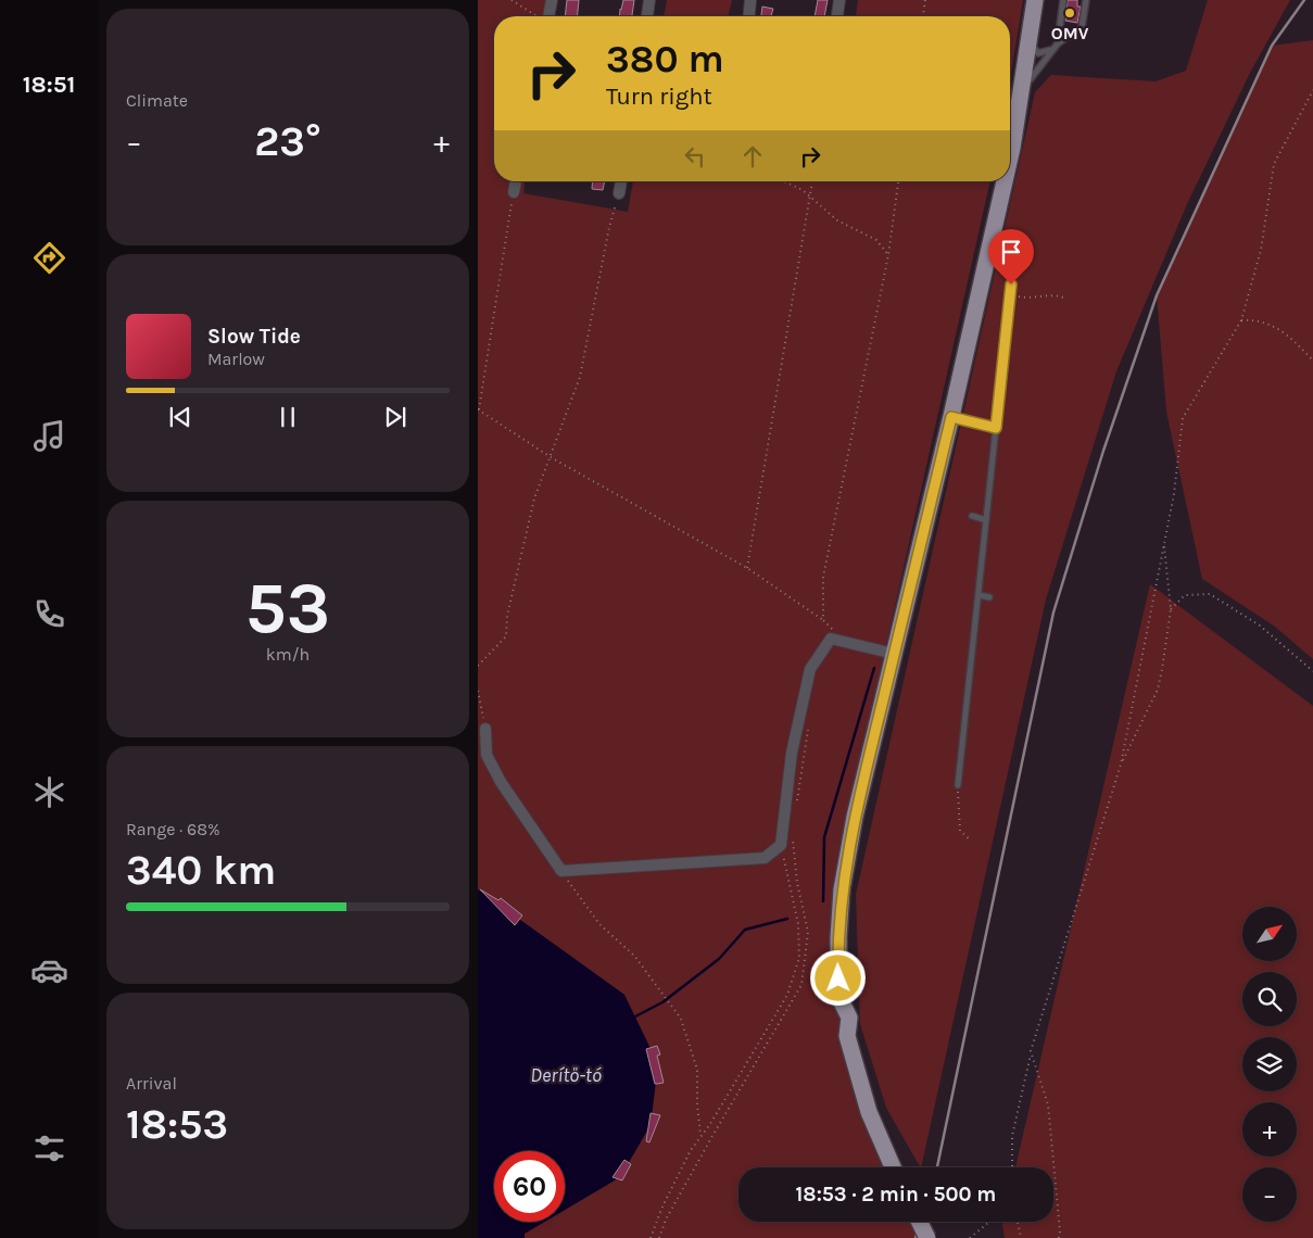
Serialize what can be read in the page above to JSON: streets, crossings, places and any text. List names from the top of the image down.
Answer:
{
  "water": ["Derítő-tó"],
  "places": ["OMV"],
  "north": "top right",
  "page": {
    "tabs": "18:51",
    "tile": [
      "Climate",
      ["53", "km/h"],
      ["Range · 68%", "340 km"],
      ["Arrival", "18:53"]
    ],
    "turn": ["380 m", "Turn right"],
    "heat": ["−", "23°", "+"],
    "song": ["Slow Tide", "Marlow"],
    "map_buttons": ["+", "−"],
    "limit": "60",
    "trip": "18:53 · 2 min · 500 m"
  }
}
